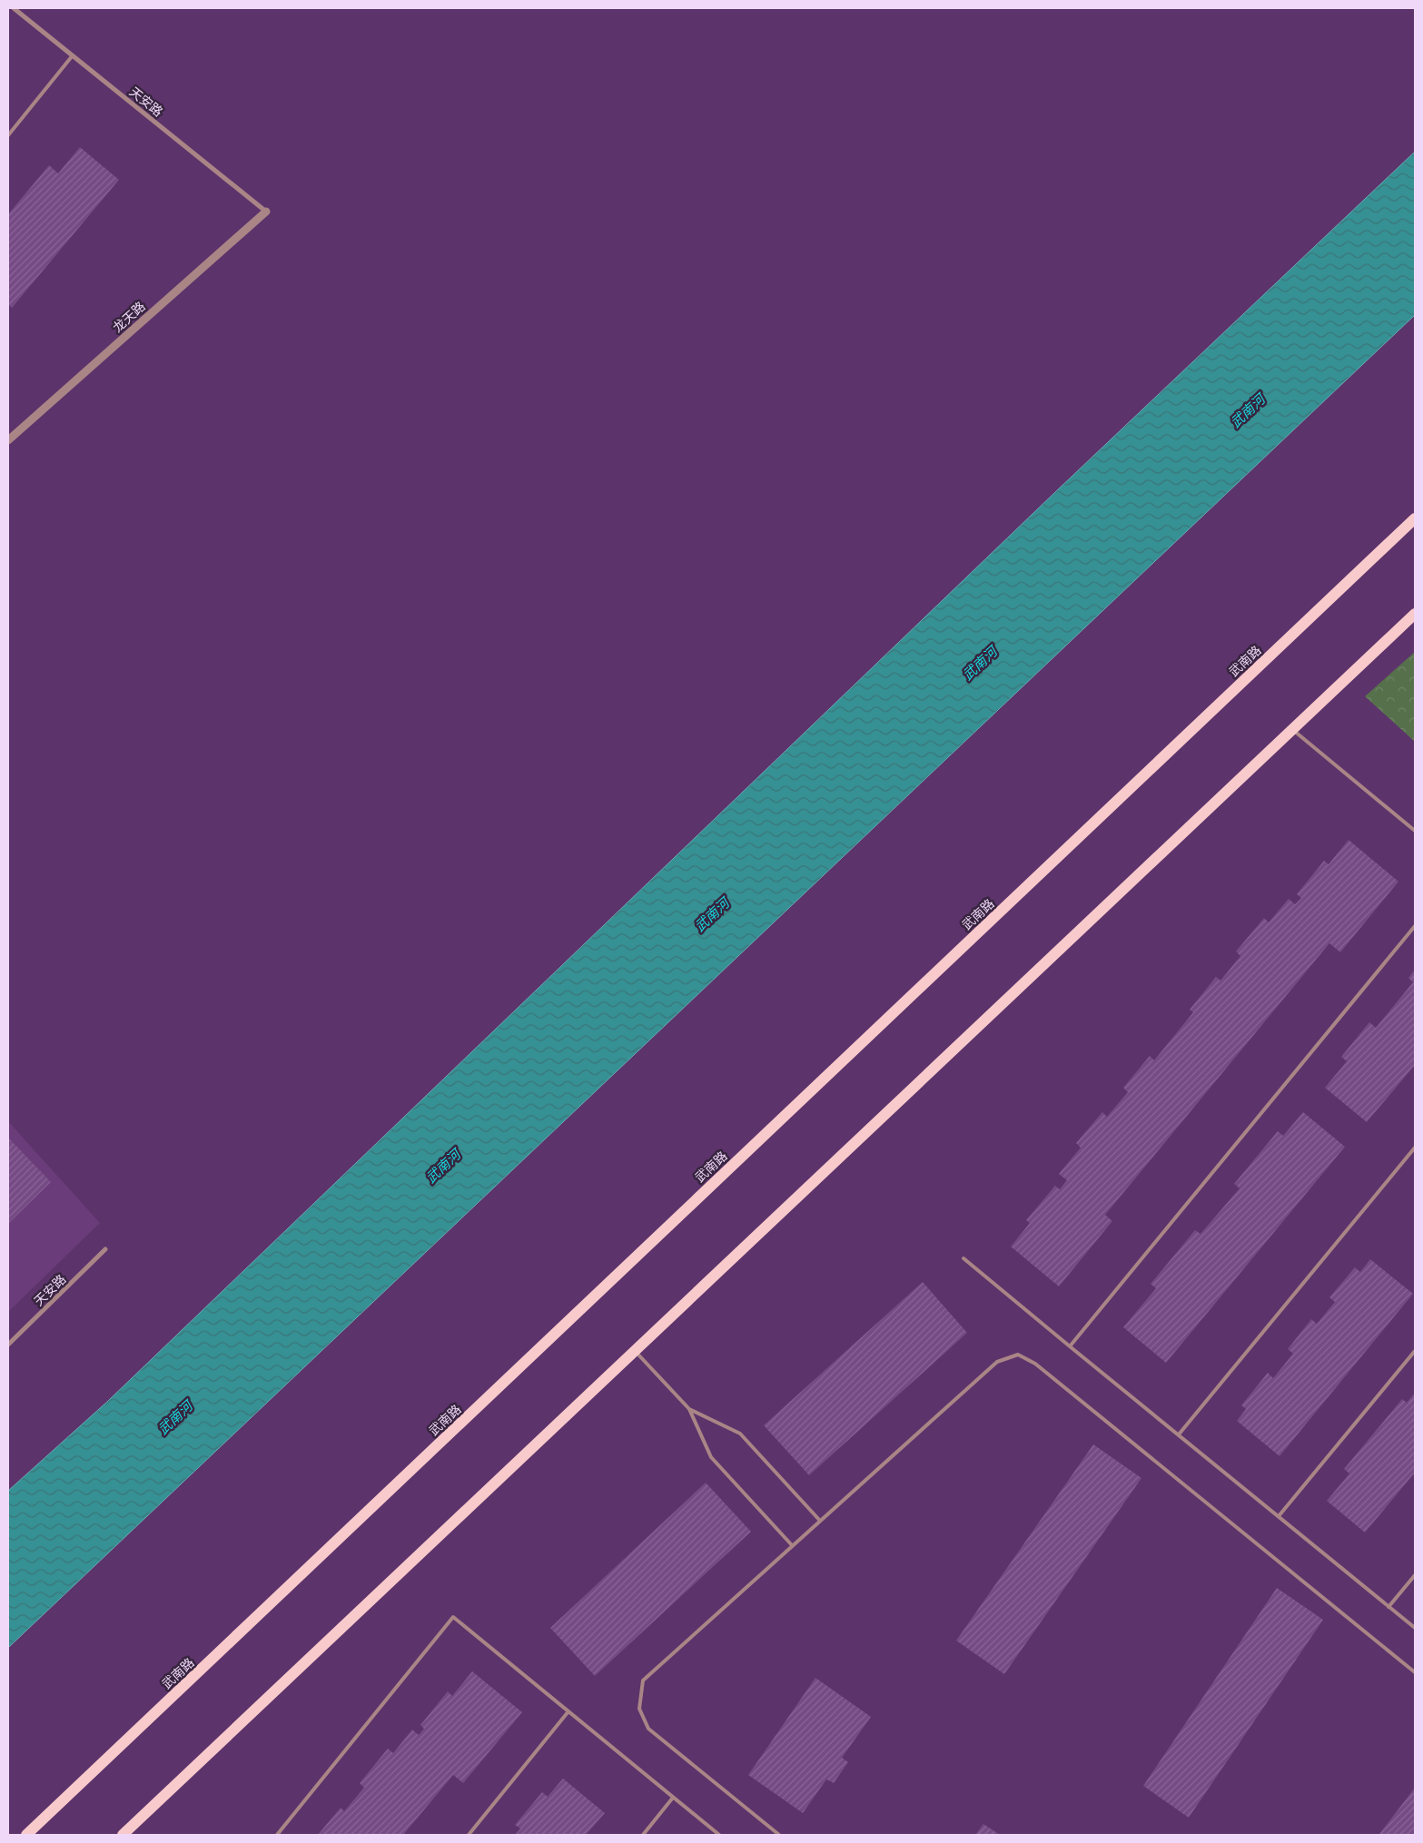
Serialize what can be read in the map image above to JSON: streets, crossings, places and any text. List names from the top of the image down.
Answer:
{
  "streets": {
    "main road": ["武南路"],
    "street": ["天安路", "龙天路"]
  },
  "crossings": [
    ["天安路", "龙天路"]
  ],
  "water": ["武南河"]
}
